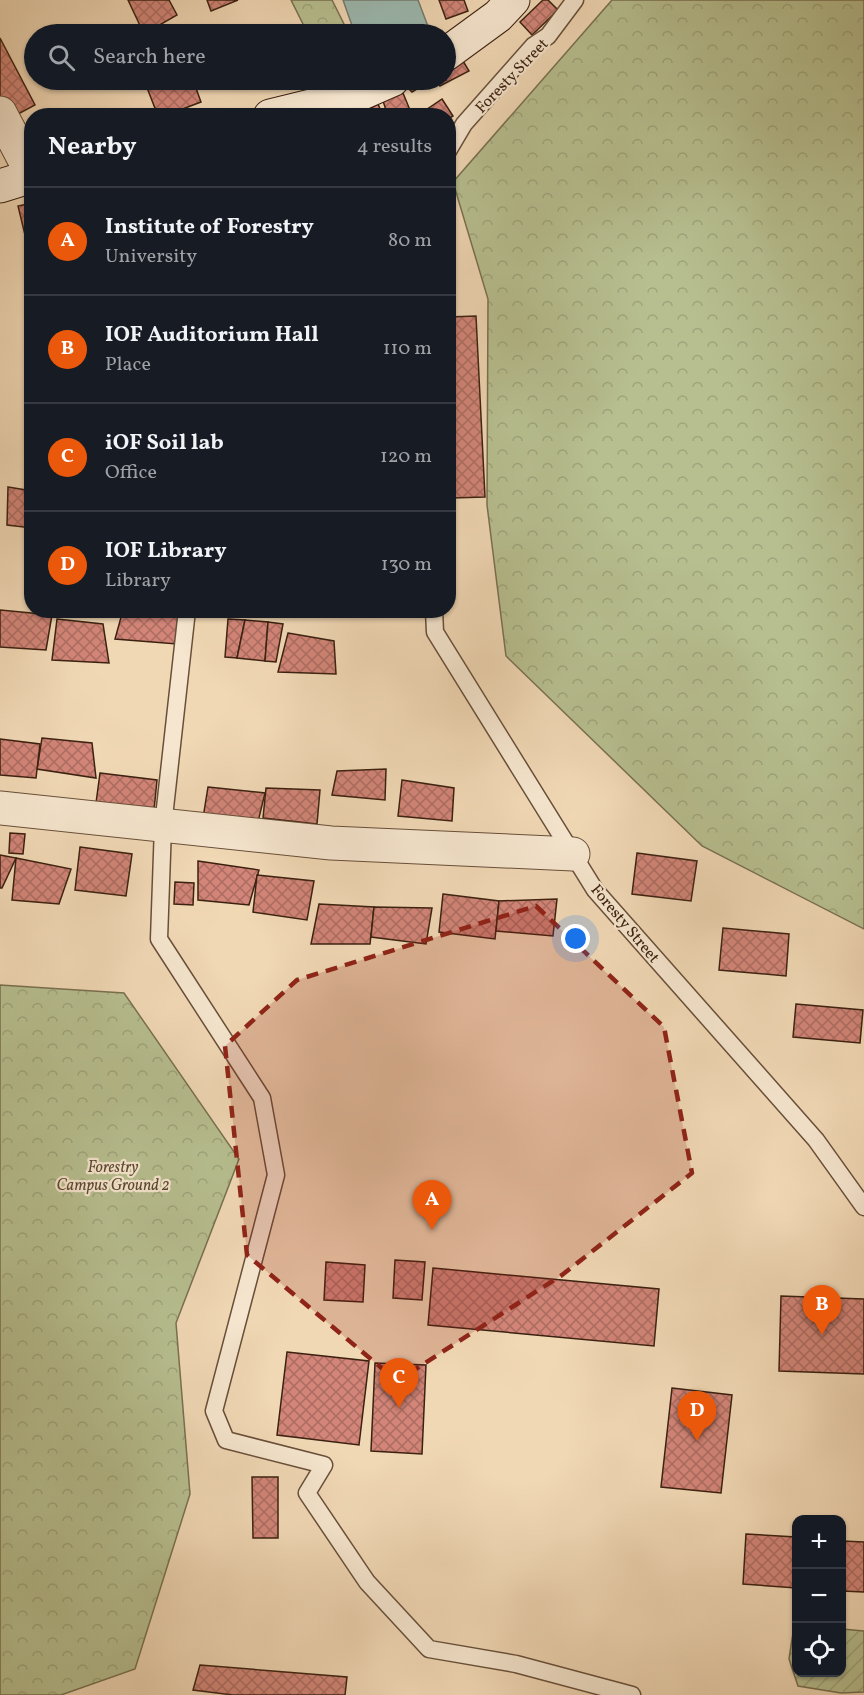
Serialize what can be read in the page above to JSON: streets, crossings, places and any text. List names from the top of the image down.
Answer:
{
  "streets": {
    "lane": ["Foresty Street"]
  },
  "parks": ["Forestry Campus Ground 2"],
  "page": {
    "search": "Search here",
    "heading": ["Nearby", "4 results"],
    "list": [
      {
        "mark": "A",
        "name": "Institute of Forestry",
        "note": "University",
        "value": "80 m"
      },
      {
        "mark": "B",
        "name": "IOF Auditorium Hall",
        "note": "Place",
        "value": "110 m"
      },
      {
        "mark": "C",
        "name": "iOF Soil lab",
        "note": "Office",
        "value": "120 m"
      },
      {
        "mark": "D",
        "name": "IOF Library",
        "note": "Library",
        "value": "130 m"
      }
    ],
    "pins": [
      "A",
      "B",
      "C",
      "D"
    ],
    "map_buttons": ["+", "−"]
  }
}
